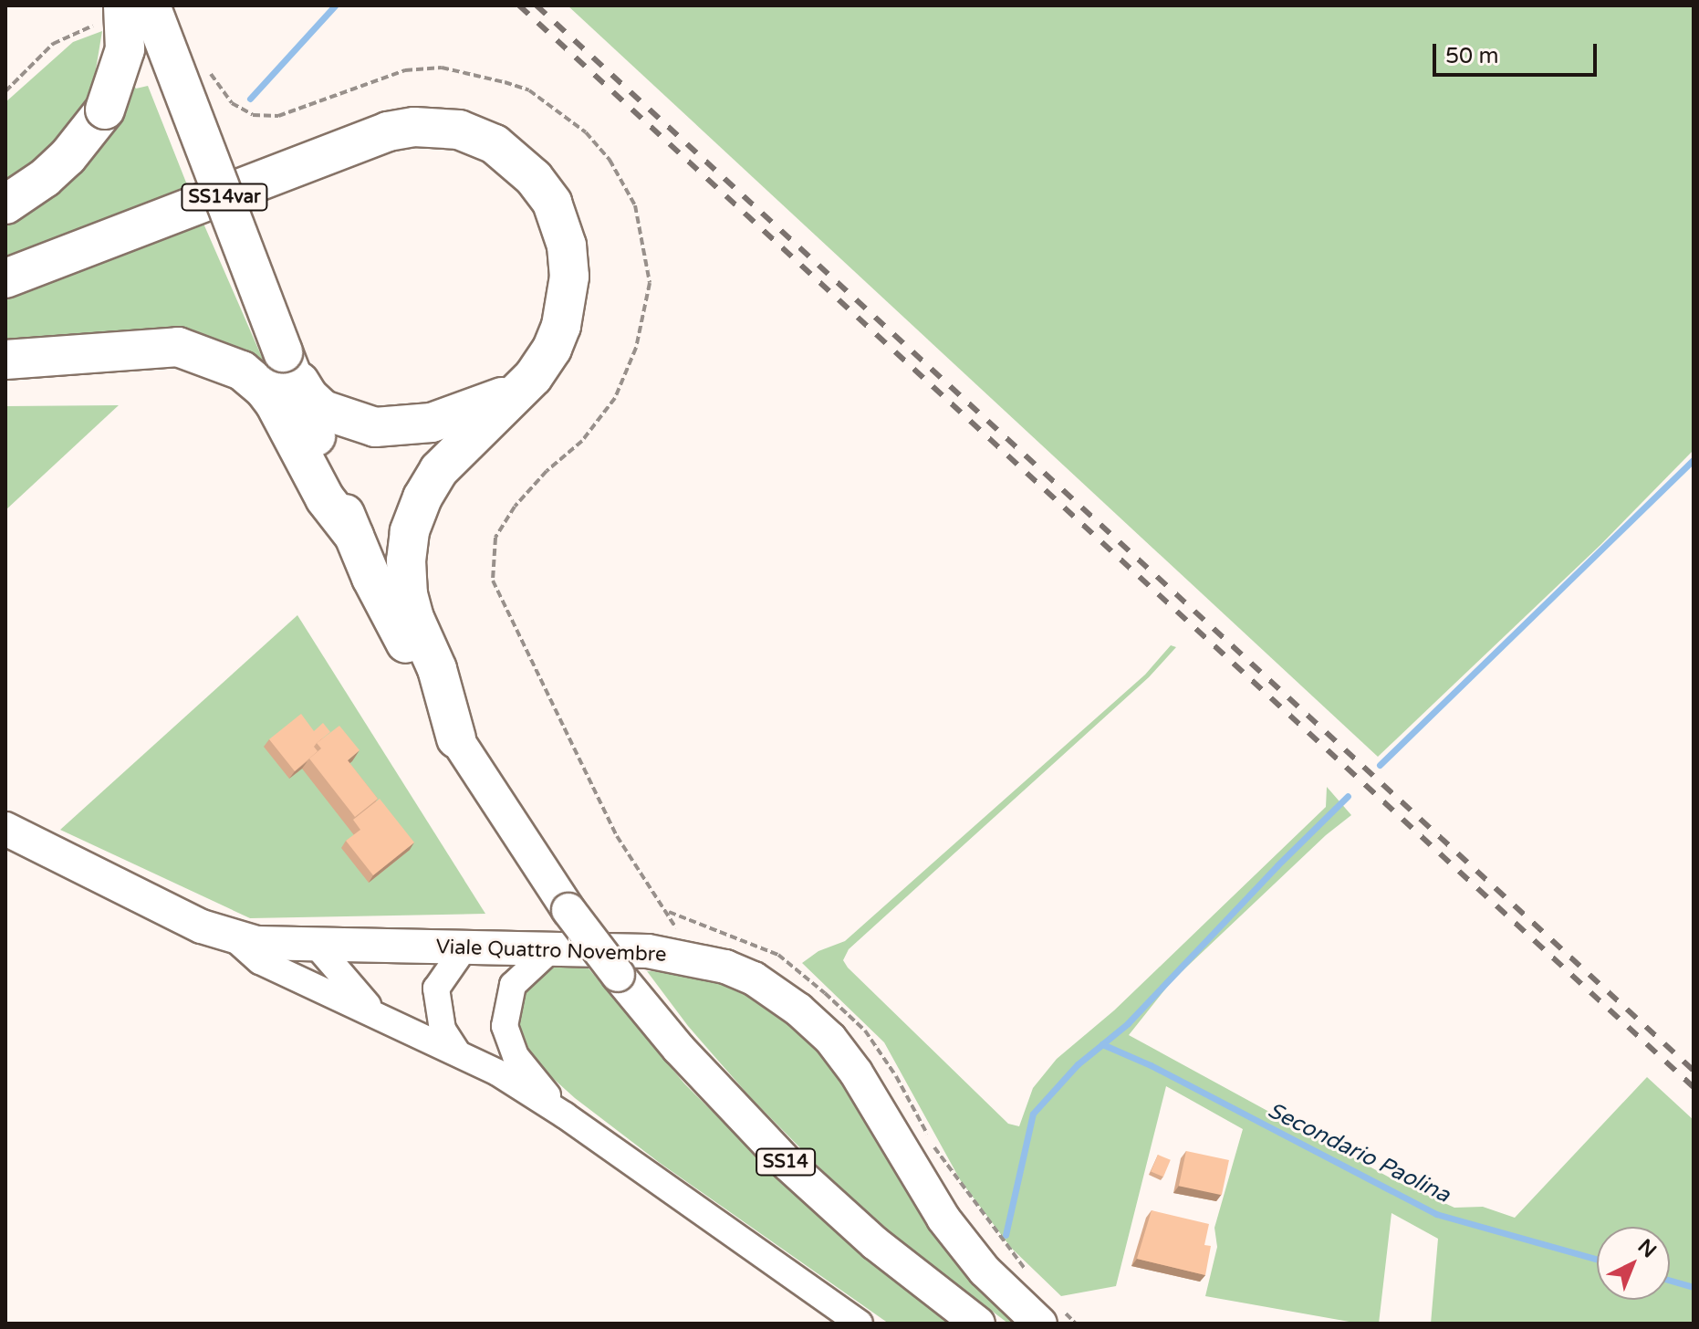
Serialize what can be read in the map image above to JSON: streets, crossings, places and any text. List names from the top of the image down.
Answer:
{
  "streets": {
    "highway": ["SS14var"],
    "main road": ["Viale Quattro Novembre", "SS14"]
  },
  "crossings": [
    ["SS14var", "SS14"]
  ],
  "water": ["Secondario Paolina"],
  "scale_bar": "50 m",
  "north": "top right"
}
